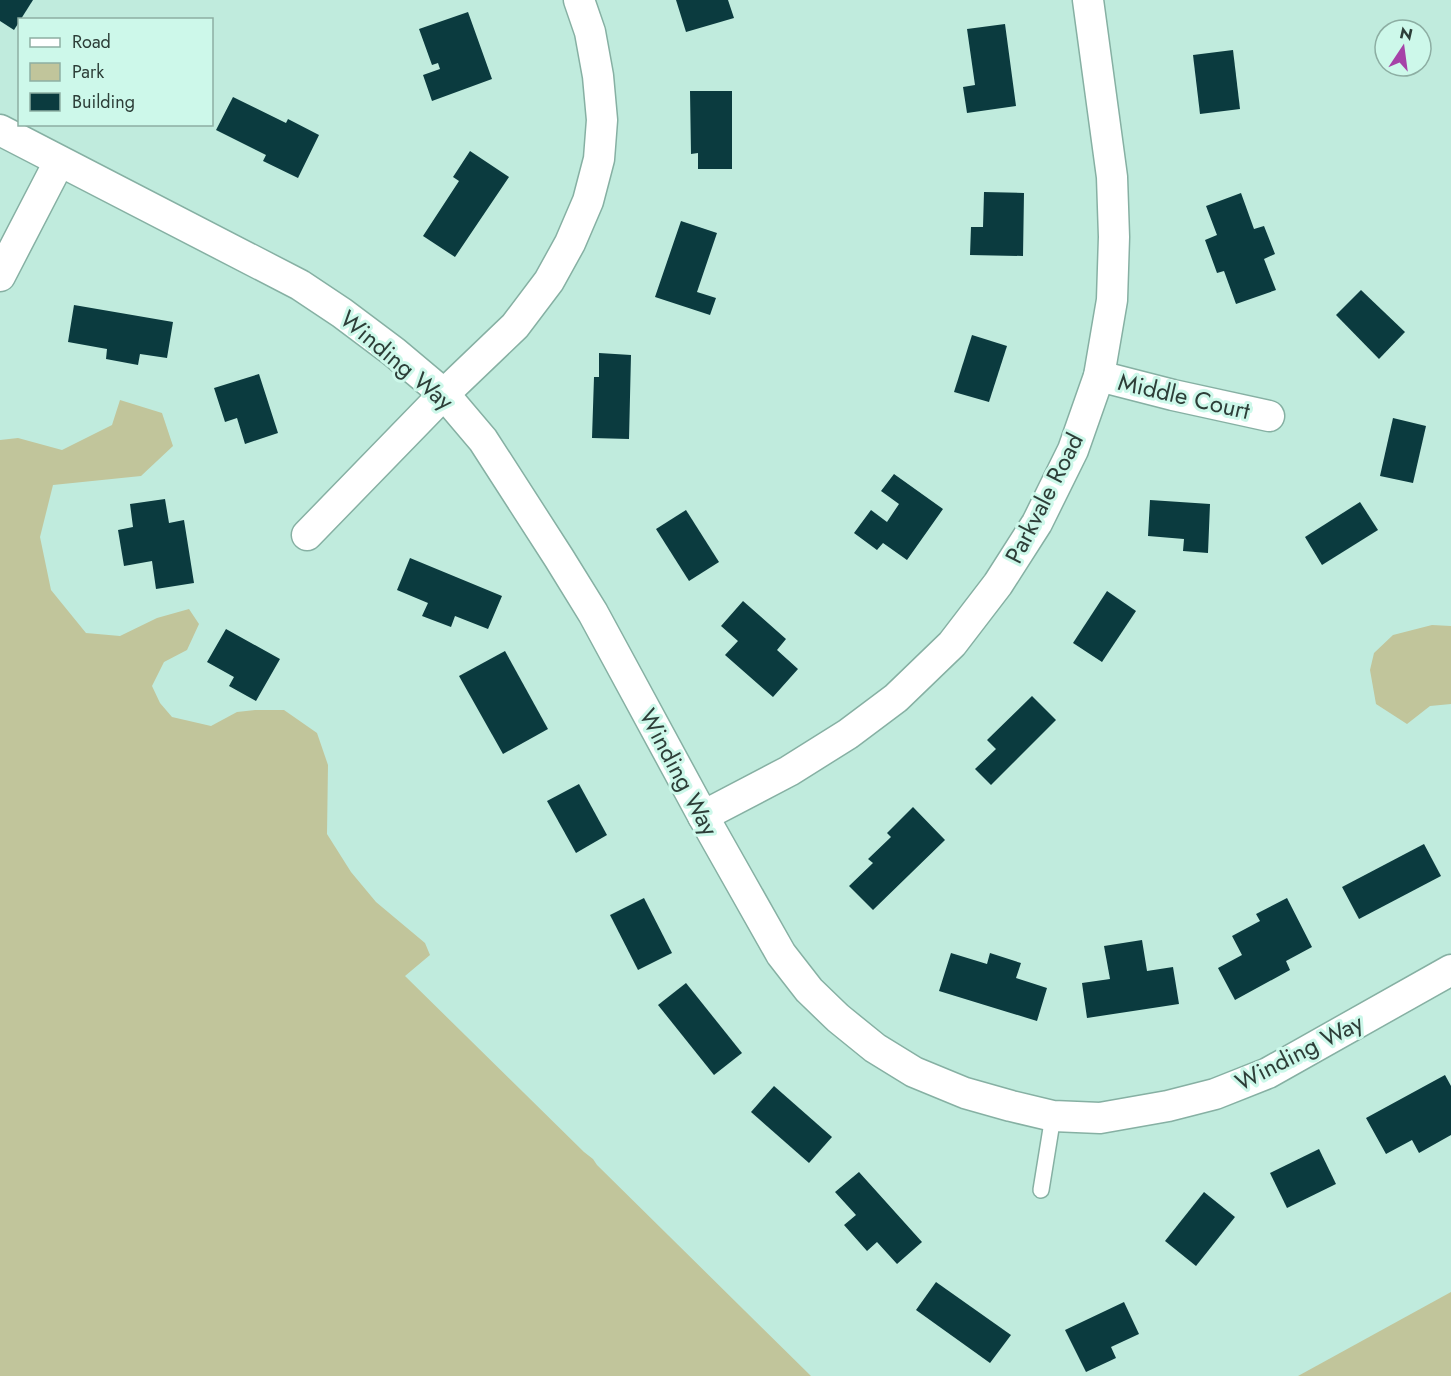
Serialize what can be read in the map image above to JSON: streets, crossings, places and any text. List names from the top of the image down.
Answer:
{
  "streets": {
    "street": ["Winding Way", "Middle Court", "Parkvale Road"]
  },
  "crossings": [
    ["Winding Way", "Parkvale Road"],
    ["Middle Court", "Parkvale Road"]
  ],
  "legend": ["Road", "Park", "Building"],
  "north": "top"
}
